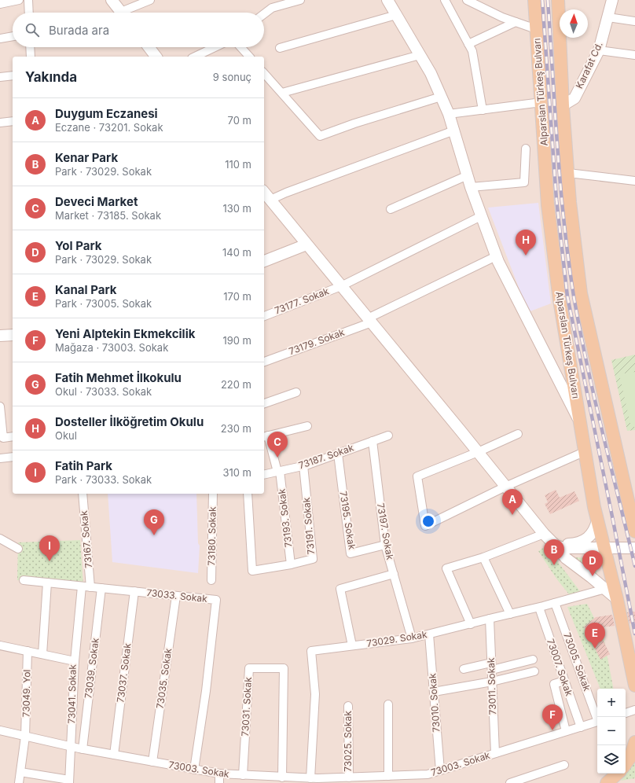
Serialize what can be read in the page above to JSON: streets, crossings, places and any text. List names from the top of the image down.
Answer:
{
  "streets": {
    "main road": ["Karafat Cd.", "Alparslan Türkeş Bulvarı"],
    "street": [
      "73177. Sokak",
      "73179. Sokak",
      "73187. Sokak",
      "73193. Sokak",
      "73195. Sokak",
      "73191. Sokak",
      "73197. Sokak",
      "73180. Sokak",
      "73167. Sokak",
      "73033. Sokak",
      "73029. Sokak",
      "73005. Sokak",
      "73007. Sokak",
      "73039. Sokak",
      "73037. Sokak",
      "73035. Sokak",
      "73011. Sokak",
      "73049. Yol",
      "73041. Sokak",
      "73010. Sokak",
      "73031. Sokak",
      "73025. Sokak",
      "73003. Sokak"
    ]
  },
  "crossings": [
    ["73187. Sokak", "73193. Sokak"],
    ["73187. Sokak", "73195. Sokak"],
    ["73187. Sokak", "73191. Sokak"],
    ["73187. Sokak", "73197. Sokak"],
    ["73193. Sokak", "73191. Sokak"],
    ["73195. Sokak", "73197. Sokak"],
    ["73197. Sokak", "73029. Sokak"],
    ["73167. Sokak", "73033. Sokak"],
    ["73033. Sokak", "73039. Sokak"],
    ["73033. Sokak", "73037. Sokak"],
    ["73033. Sokak", "73035. Sokak"],
    ["73033. Sokak", "73003. Sokak"],
    ["73029. Sokak", "73005. Sokak"],
    ["73029. Sokak", "73007. Sokak"],
    ["73029. Sokak", "73011. Sokak"],
    ["73029. Sokak", "73010. Sokak"],
    ["73029. Sokak", "73003. Sokak"],
    ["73007. Sokak", "73003. Sokak"],
    ["73039. Sokak", "73003. Sokak"],
    ["73037. Sokak", "73003. Sokak"],
    ["73035. Sokak", "73003. Sokak"],
    ["73011. Sokak", "73003. Sokak"],
    ["73049. Yol", "73041. Sokak"],
    ["73049. Yol", "73003. Sokak"],
    ["73041. Sokak", "73003. Sokak"],
    ["73010. Sokak", "73003. Sokak"],
    ["73031. Sokak", "73003. Sokak"],
    ["73025. Sokak", "73003. Sokak"]
  ],
  "north": "top",
  "page": {
    "search": "Burada ara",
    "heading": ["Yakında", "9 sonuç"],
    "list": [
      {
        "mark": "A",
        "name": "Duygum Eczanesi",
        "note": "Eczane · 73201. Sokak",
        "value": "70 m"
      },
      {
        "mark": "B",
        "name": "Kenar Park",
        "note": "Park · 73029. Sokak",
        "value": "110 m"
      },
      {
        "mark": "C",
        "name": "Deveci Market",
        "note": "Market · 73185. Sokak",
        "value": "130 m"
      },
      {
        "mark": "D",
        "name": "Yol Park",
        "note": "Park · 73029. Sokak",
        "value": "140 m"
      },
      {
        "mark": "E",
        "name": "Kanal Park",
        "note": "Park · 73005. Sokak",
        "value": "170 m"
      },
      {
        "mark": "F",
        "name": "Yeni Alptekin Ekmekcilik",
        "note": "Mağaza · 73003. Sokak",
        "value": "190 m"
      },
      {
        "mark": "G",
        "name": "Fatih Mehmet İlkokulu",
        "note": "Okul · 73033. Sokak",
        "value": "220 m"
      },
      {
        "mark": "H",
        "name": "Dosteller İlköğretim Okulu",
        "note": "Okul",
        "value": "230 m"
      },
      {
        "mark": "I",
        "name": "Fatih Park",
        "note": "Park · 73033. Sokak",
        "value": "310 m"
      }
    ],
    "pins": [
      "H",
      "C",
      "A",
      "G",
      "I",
      "B",
      "D",
      "E",
      "F"
    ],
    "map_buttons": ["+", "−"]
  }
}
